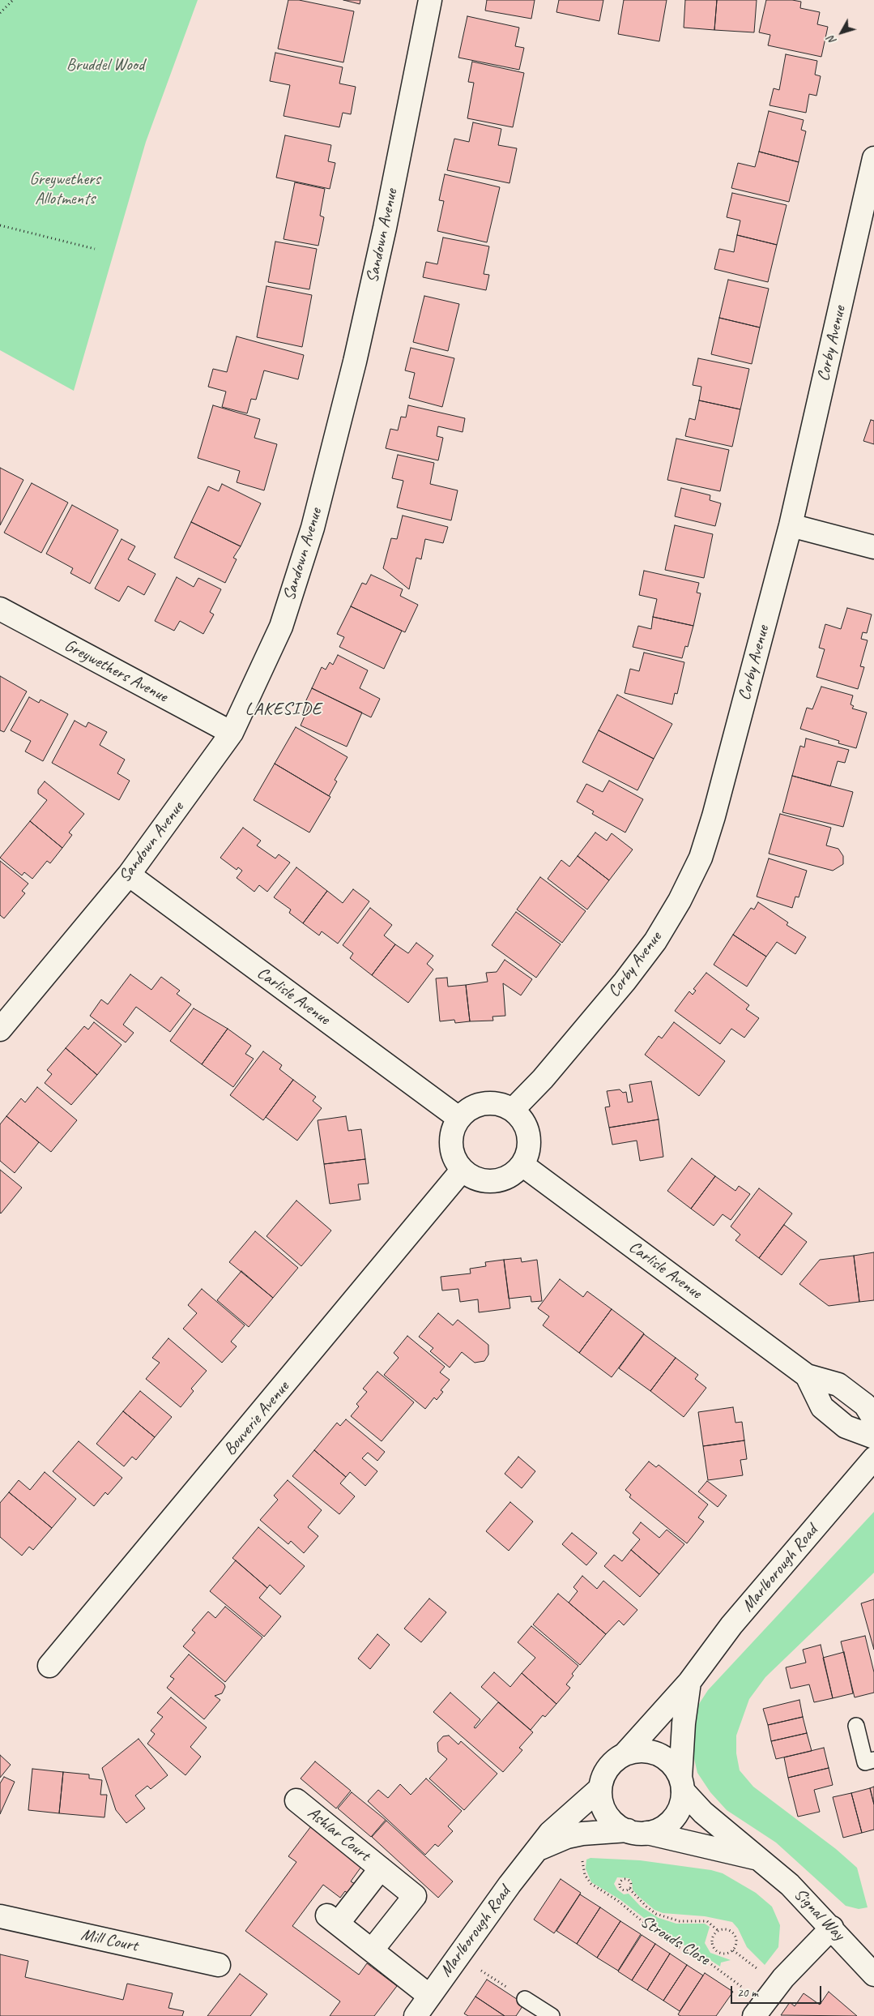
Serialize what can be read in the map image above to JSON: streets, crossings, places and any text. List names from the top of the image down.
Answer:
{
  "streets": {
    "street": [
      "Sandown Avenue",
      "Corby Avenue",
      "Greywethers Avenue",
      "Carlisle Avenue",
      "Bouverie Avenue",
      "Marlborough Road",
      "Ashlar Court",
      "Signal Way",
      "Mill Court"
    ],
    "path": ["Strouds Close"]
  },
  "crossings": [
    ["Sandown Avenue", "Greywethers Avenue"],
    ["Sandown Avenue", "Carlisle Avenue"],
    ["Corby Avenue", "Carlisle Avenue"],
    ["Corby Avenue", "Bouverie Avenue"],
    ["Carlisle Avenue", "Bouverie Avenue"],
    ["Marlborough Road", "Ashlar Court"],
    ["Marlborough Road", "Signal Way"]
  ],
  "districts": ["LAKESIDE"],
  "parks": ["Bruddel Wood", "Greywethers Allotments"],
  "scale_bar": "20 m",
  "north": "bottom left"
}
